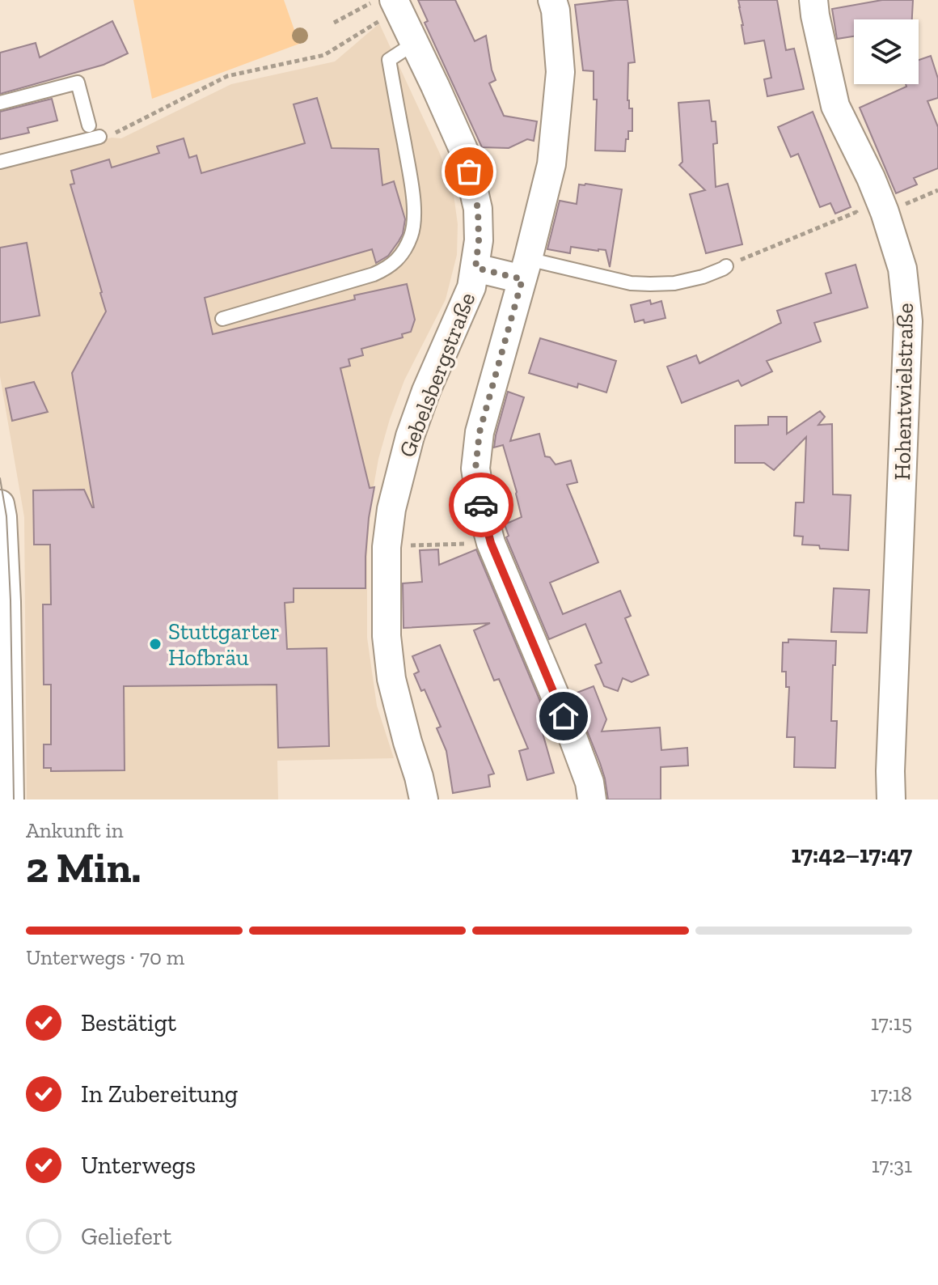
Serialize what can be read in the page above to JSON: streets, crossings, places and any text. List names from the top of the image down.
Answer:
{
  "streets": {
    "street": ["Gebelsbergstraße", "Hohentwielstraße"]
  },
  "places": ["Stuttgarter Hofbräu"],
  "page": {
    "heading": ["2 Min.", "Ankunft in", "17:42–17:47"],
    "bar": "Unterwegs · 70 m",
    "list": [
      ["Bestätigt", "17:15"],
      ["In Zubereitung", "17:18"],
      ["Unterwegs", "17:31"],
      "Geliefert"
    ]
  }
}
